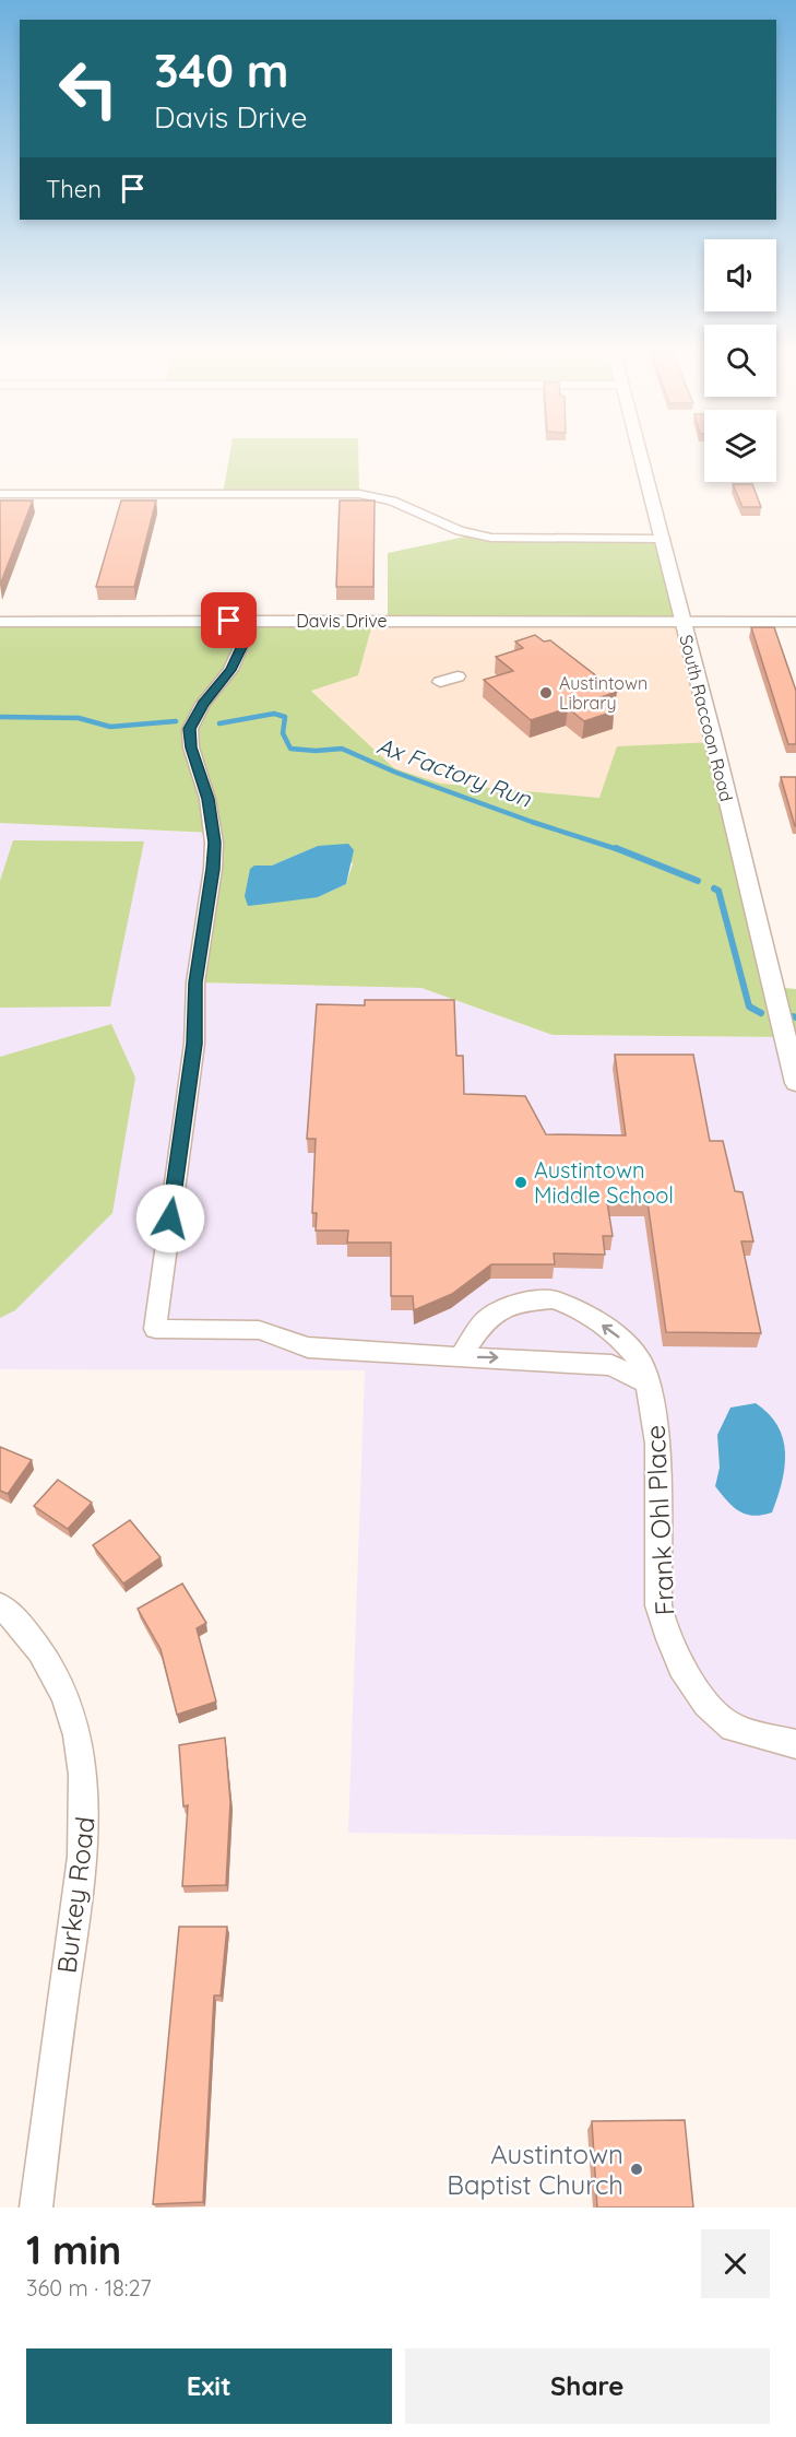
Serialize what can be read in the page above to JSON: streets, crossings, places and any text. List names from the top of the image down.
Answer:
{
  "streets": {
    "street": [
      "Davis Drive",
      "South Raccoon Road",
      "Frank Ohl Place",
      "Burkey Road"
    ]
  },
  "crossings": [
    ["Davis Drive", "South Raccoon Road"]
  ],
  "water": ["Ax Factory Run"],
  "places": ["Austintown Library", "Austintown Middle School", "Austintown Baptist Church"],
  "page": {
    "turn": ["340 m", "Davis Drive"],
    "then": "Then",
    "heading": ["1 min", "360 m · 18:27"],
    "buttons": ["Exit", "Share"]
  }
}
